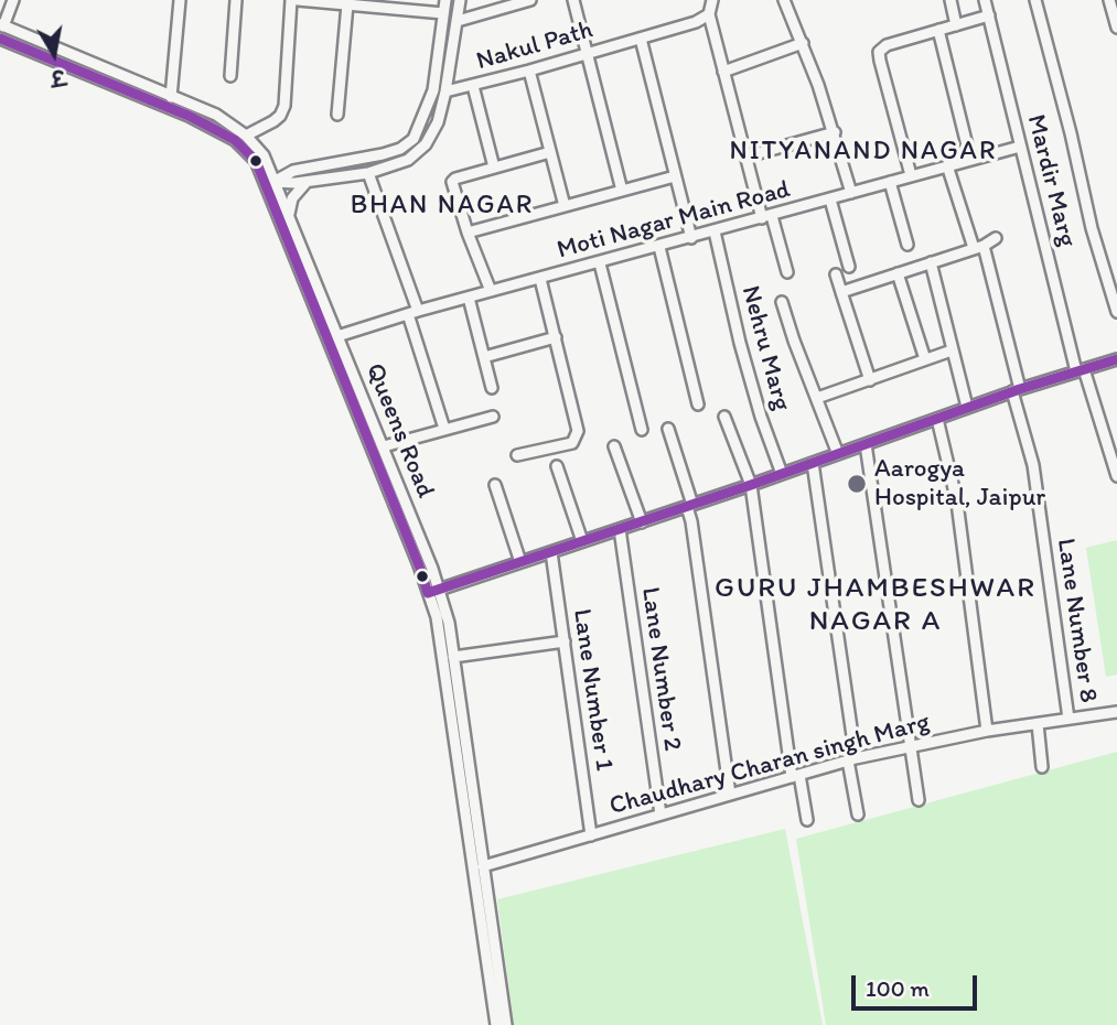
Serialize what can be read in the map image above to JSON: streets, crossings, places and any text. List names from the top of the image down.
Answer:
{
  "streets": {
    "street": [
      "Nakul Path",
      "Mardir Marg",
      "Moti Nagar Main Road",
      "Nehru Marg",
      "Queens Road",
      "Lane Number 8",
      "Lane Number 2",
      "Lane Number 1",
      "Chaudhary Charan singh Marg"
    ]
  },
  "crossings": [
    ["Mardir Marg", "Moti Nagar Main Road"],
    ["Moti Nagar Main Road", "Nehru Marg"],
    ["Moti Nagar Main Road", "Queens Road"],
    ["Moti Nagar Main Road", "Lane Number 8"],
    ["Queens Road", "Chaudhary Charan singh Marg"],
    ["Lane Number 8", "Chaudhary Charan singh Marg"],
    ["Lane Number 2", "Chaudhary Charan singh Marg"],
    ["Lane Number 1", "Chaudhary Charan singh Marg"]
  ],
  "districts": ["NITYANAND NAGAR", "BHAN NAGAR", "GURU JHAMBESHWAR NAGAR A"],
  "places": ["Aarogya Hospital, Jaipur"],
  "scale_bar": "100 m",
  "north": "bottom"
}
